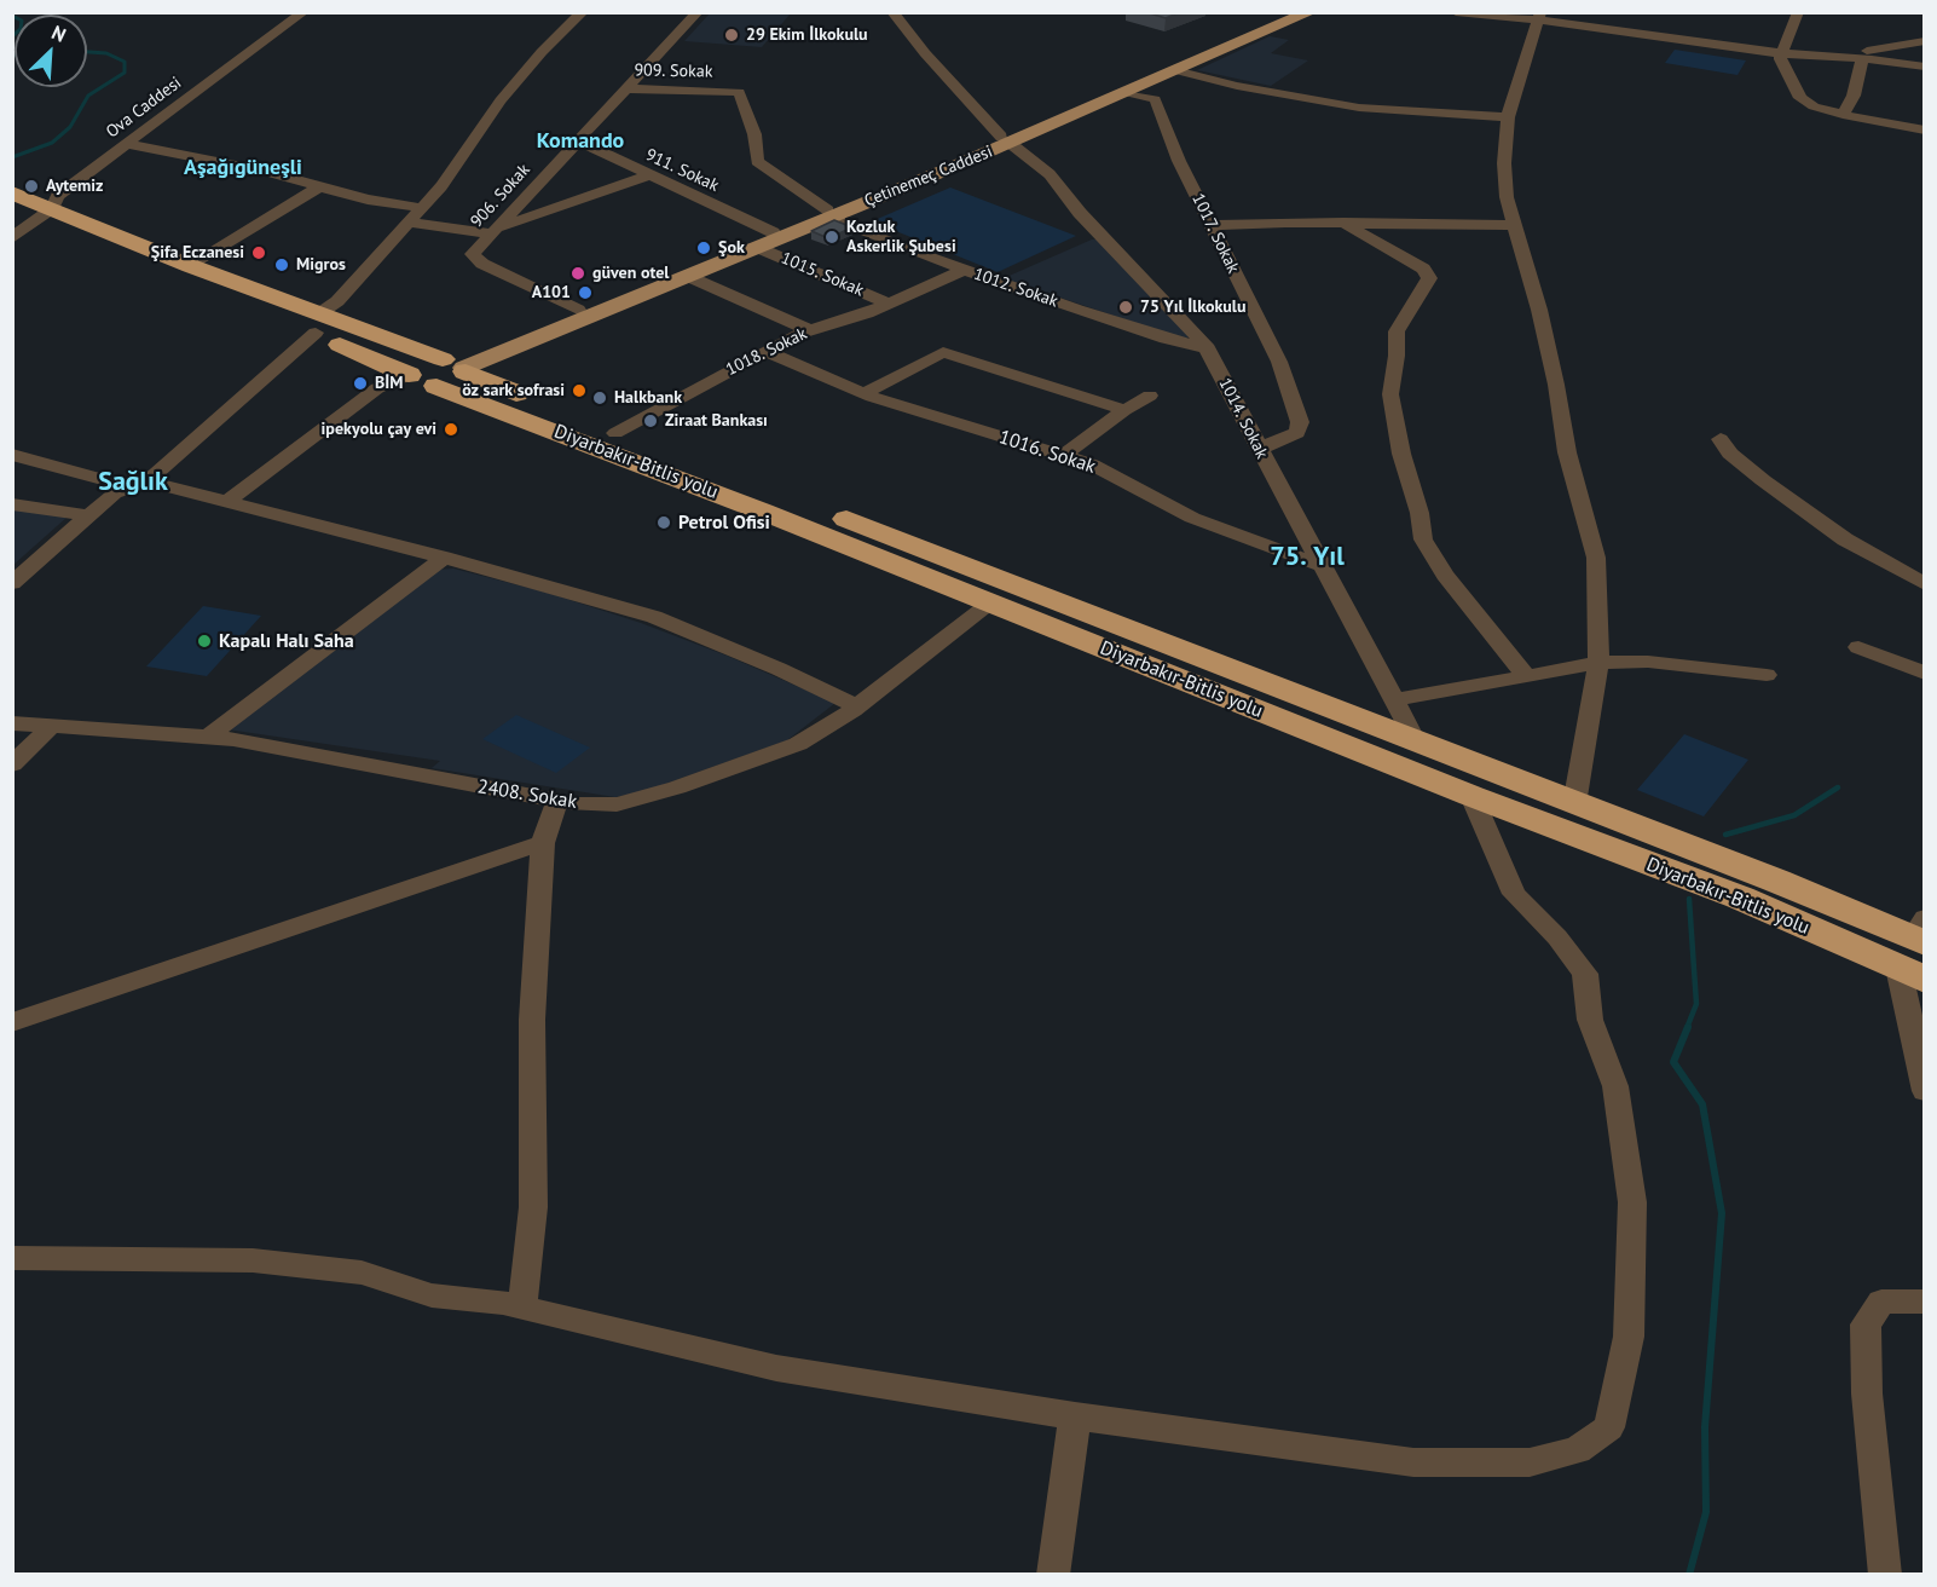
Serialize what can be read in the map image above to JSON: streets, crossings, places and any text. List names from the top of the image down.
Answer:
{
  "streets": {
    "highway": ["Diyarbakır-Bitlis yolu"],
    "main road": ["Çetinemeç Caddesi"],
    "street": [
      "909. Sokak",
      "Ova Caddesi",
      "911. Sokak",
      "906. Sokak",
      "1017. Sokak",
      "1015. Sokak",
      "1012. Sokak",
      "1018. Sokak",
      "1014. Sokak",
      "1016. Sokak",
      "2408. Sokak"
    ]
  },
  "crossings": [
    ["909. Sokak", "Çetinemeç Caddesi"],
    ["909. Sokak", "906. Sokak"],
    ["909. Sokak", "1012. Sokak"],
    ["Ova Caddesi", "Diyarbakır-Bitlis yolu"],
    ["911. Sokak", "Çetinemeç Caddesi"],
    ["911. Sokak", "906. Sokak"],
    ["Çetinemeç Caddesi", "906. Sokak"],
    ["Çetinemeç Caddesi", "1017. Sokak"],
    ["Çetinemeç Caddesi", "1015. Sokak"],
    ["Çetinemeç Caddesi", "1012. Sokak"],
    ["Çetinemeç Caddesi", "1014. Sokak"],
    ["Çetinemeç Caddesi", "Diyarbakır-Bitlis yolu"],
    ["1017. Sokak", "1014. Sokak"],
    ["1015. Sokak", "1018. Sokak"],
    ["1012. Sokak", "1018. Sokak"],
    ["1012. Sokak", "1014. Sokak"],
    ["1018. Sokak", "1016. Sokak"],
    ["1018. Sokak", "Diyarbakır-Bitlis yolu"],
    ["1014. Sokak", "1016. Sokak"],
    ["1014. Sokak", "Diyarbakır-Bitlis yolu"],
    ["Diyarbakır-Bitlis yolu", "2408. Sokak"]
  ],
  "districts": [
    "Komando",
    "Aşağıgüneşli",
    "Sağlık",
    "75. Yıl"
  ],
  "places": [
    "29 Ekim İlkokulu",
    "Aytemiz",
    "Kozluk Askerlik Şubesi",
    "Şok",
    "Şifa Eczanesi",
    "Migros",
    "güven otel",
    "A101",
    "75 Yıl İlkokulu",
    "BİM",
    "öz sark sofrasi",
    "Halkbank",
    "Ziraat Bankası",
    "ipekyolu çay evi",
    "Petrol Ofisi",
    "Kapalı Halı Saha"
  ],
  "north": "top right"
}
